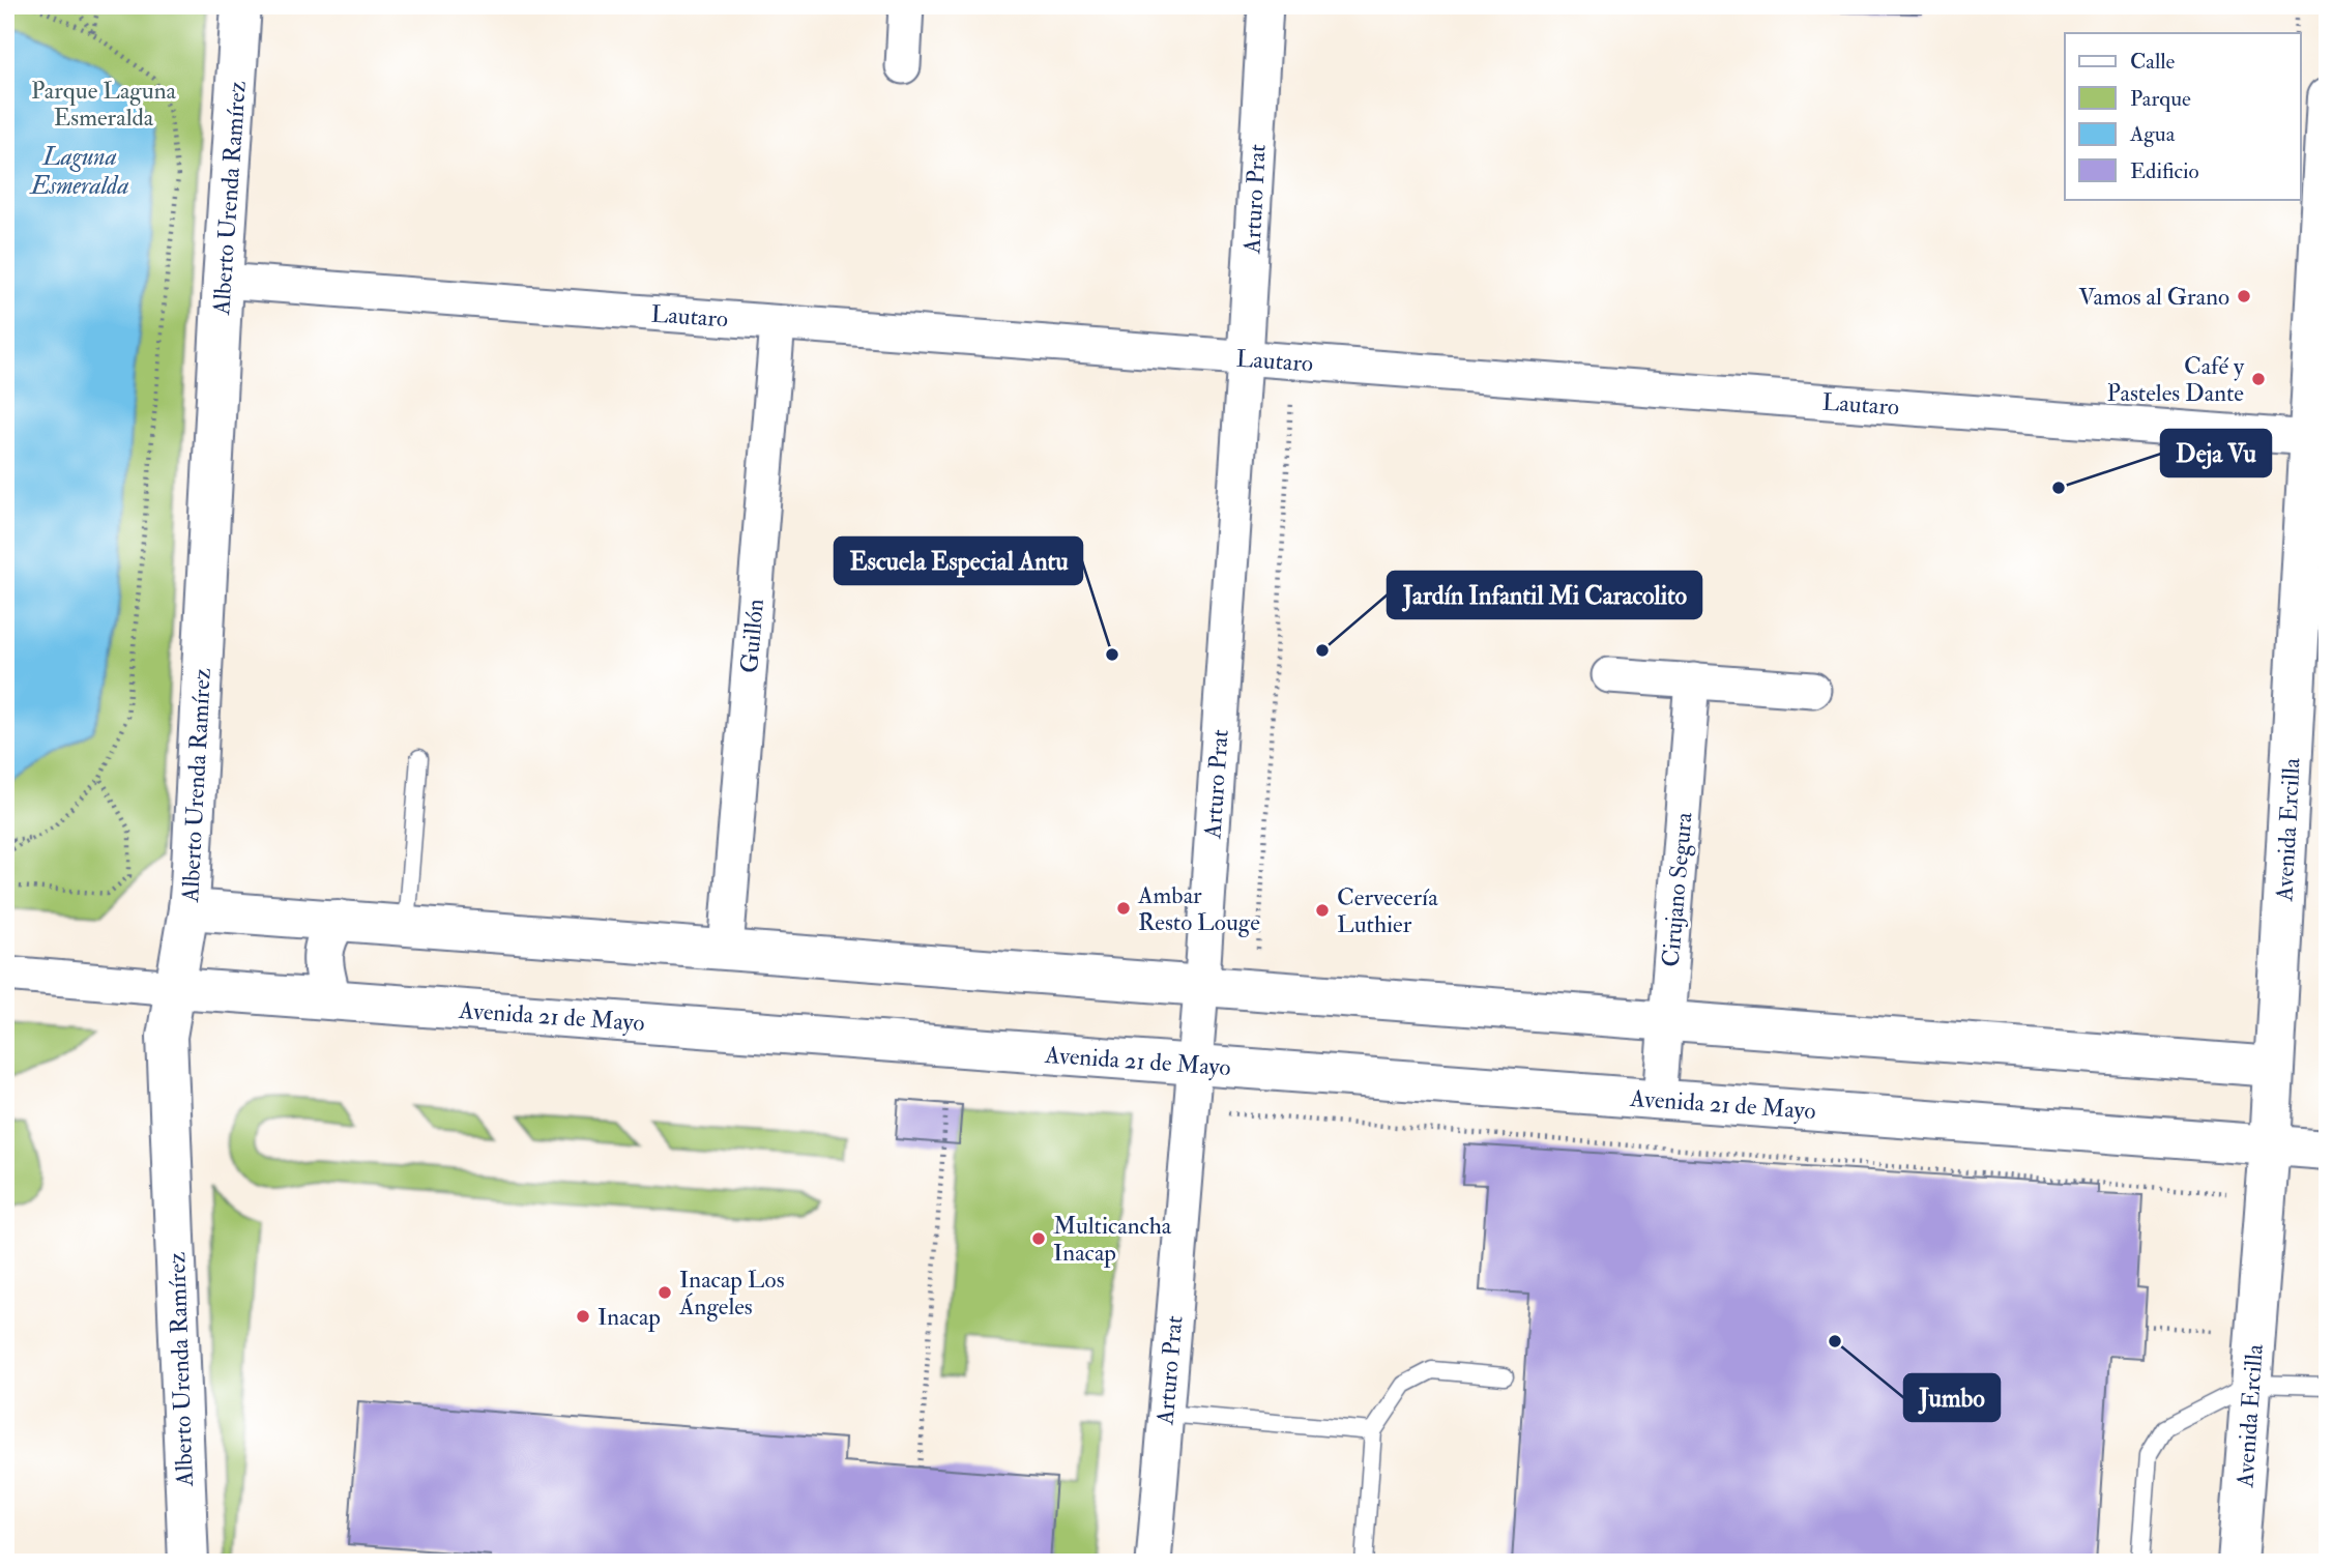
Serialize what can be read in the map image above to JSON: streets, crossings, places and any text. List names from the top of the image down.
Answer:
{
  "streets": {
    "street": [
      "Alberto Urenda Ramírez",
      "Arturo Prat",
      "Lautaro",
      "Guillón",
      "Avenida Ercilla",
      "Cirujano Segura",
      "Avenida 21 de Mayo"
    ]
  },
  "crossings": [
    ["Alberto Urenda Ramírez", "Lautaro"],
    ["Alberto Urenda Ramírez", "Avenida 21 de Mayo"],
    ["Arturo Prat", "Lautaro"],
    ["Arturo Prat", "Avenida 21 de Mayo"],
    ["Lautaro", "Guillón"],
    ["Lautaro", "Avenida Ercilla"],
    ["Avenida Ercilla", "Avenida 21 de Mayo"],
    ["Cirujano Segura", "Avenida 21 de Mayo"]
  ],
  "water": ["Laguna Esmeralda"],
  "parks": ["Parque Laguna Esmeralda"],
  "places": [
    "Vamos al Grano",
    "Café y Pasteles Dante",
    "Deja Vu",
    "Jardín Infantil Mi Caracolito",
    "Escuela Especial Antu",
    "Ambar Resto Louge",
    "Cervecería Luthier",
    "Multicancha Inacap",
    "Inacap Los Ángeles",
    "Inacap",
    "Jumbo"
  ],
  "legend": [
    "Calle",
    "Parque",
    "Agua",
    "Edificio"
  ]
}
